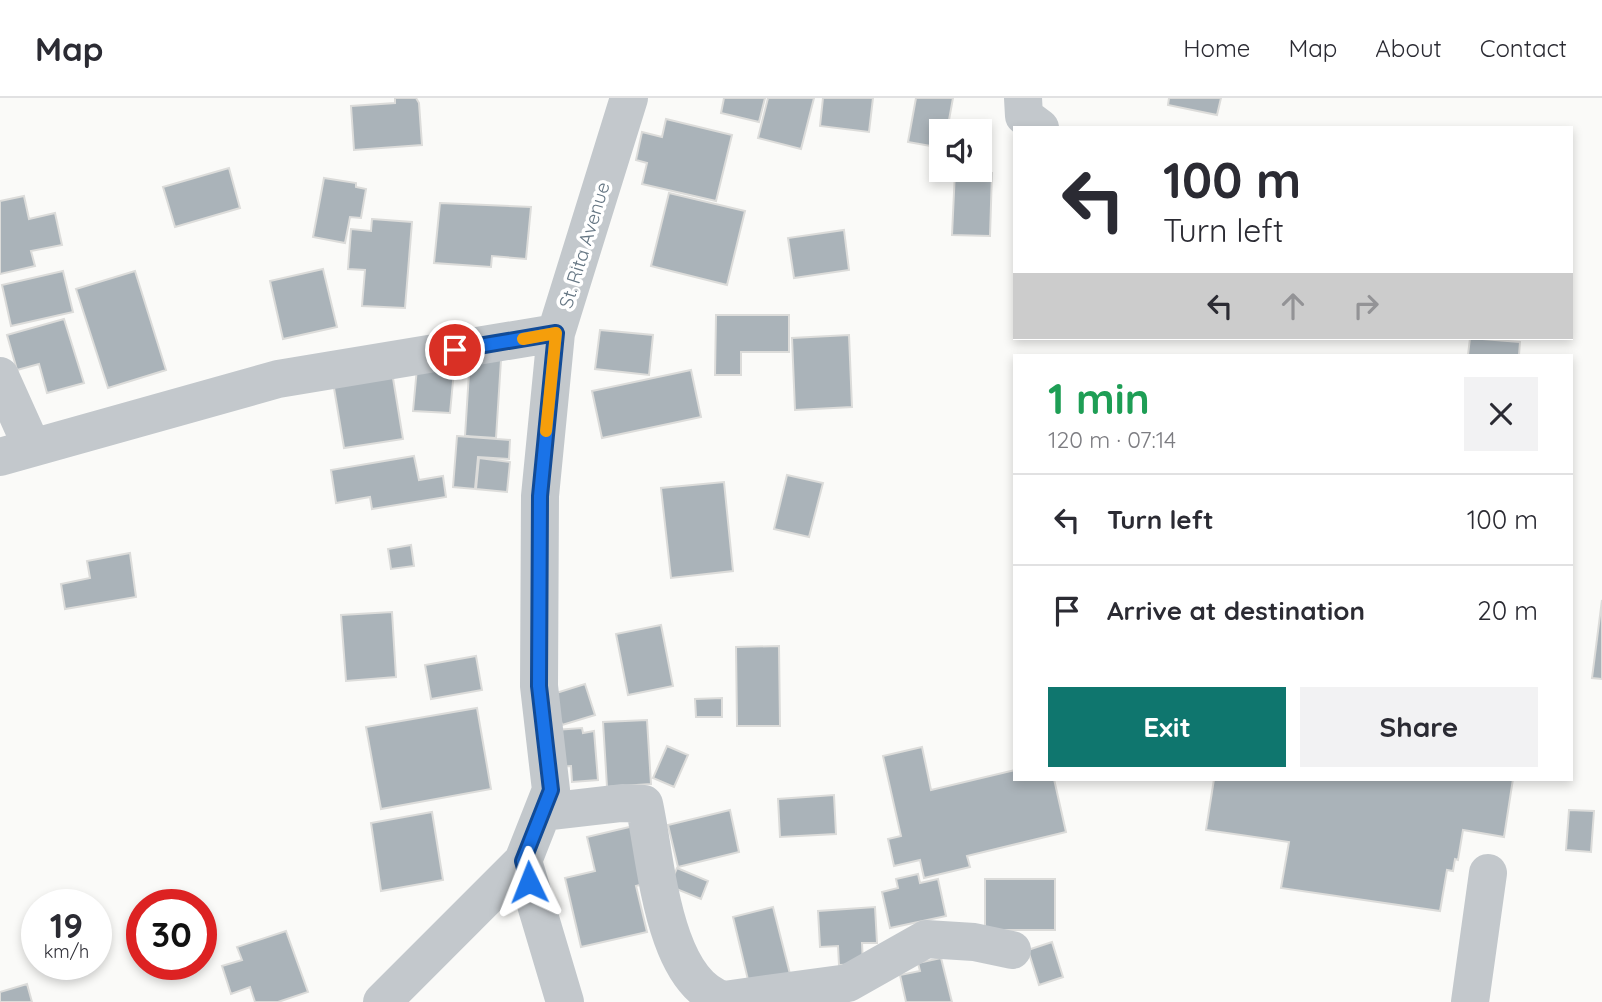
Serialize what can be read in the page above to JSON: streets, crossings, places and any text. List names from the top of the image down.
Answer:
{
  "streets": {
    "street": ["St. Rita Avenue"]
  },
  "page": {
    "header": "Map",
    "nav": [
      "Home",
      "Map",
      "About",
      "Contact"
    ],
    "turn": ["100 m", "Turn left"],
    "heading": ["1 min", "120 m · 07:14"],
    "list": [
      {
        "name": "Turn left",
        "value": "100 m"
      },
      {
        "name": "Arrive at destination",
        "value": "20 m"
      }
    ],
    "buttons": ["Exit", "Share"],
    "speed": "19 km/h",
    "limit": "30"
  }
}
